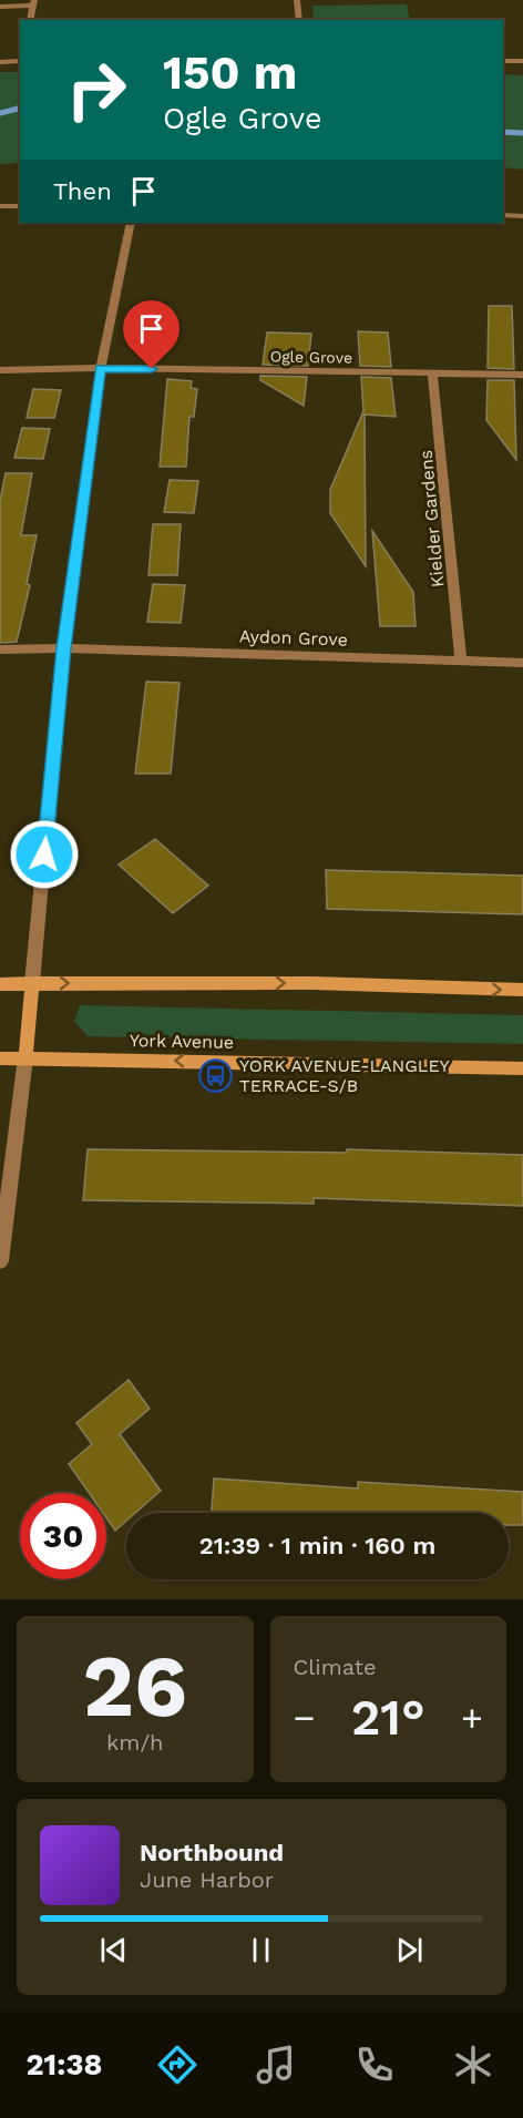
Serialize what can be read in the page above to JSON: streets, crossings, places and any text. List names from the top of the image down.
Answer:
{
  "streets": {
    "main road": ["York Avenue"],
    "street": ["Ogle Grove", "Kielder Gardens", "Aydon Grove"]
  },
  "crossings": [
    ["Ogle Grove", "Kielder Gardens"],
    ["Kielder Gardens", "Aydon Grove"]
  ],
  "places": {
    "bus stop": ["YORK AVENUE-LANGLEY TERRACE-S/B"]
  },
  "page": {
    "turn": ["150 m", "Ogle Grove"],
    "then": "Then",
    "limit": "30",
    "trip": "21:39 · 1 min · 160 m",
    "tile": [
      ["26", "km/h"],
      "Climate"
    ],
    "heat": ["−", "21°", "+"],
    "song": ["Northbound", "June Harbor"],
    "tabs": "21:38"
  }
}
